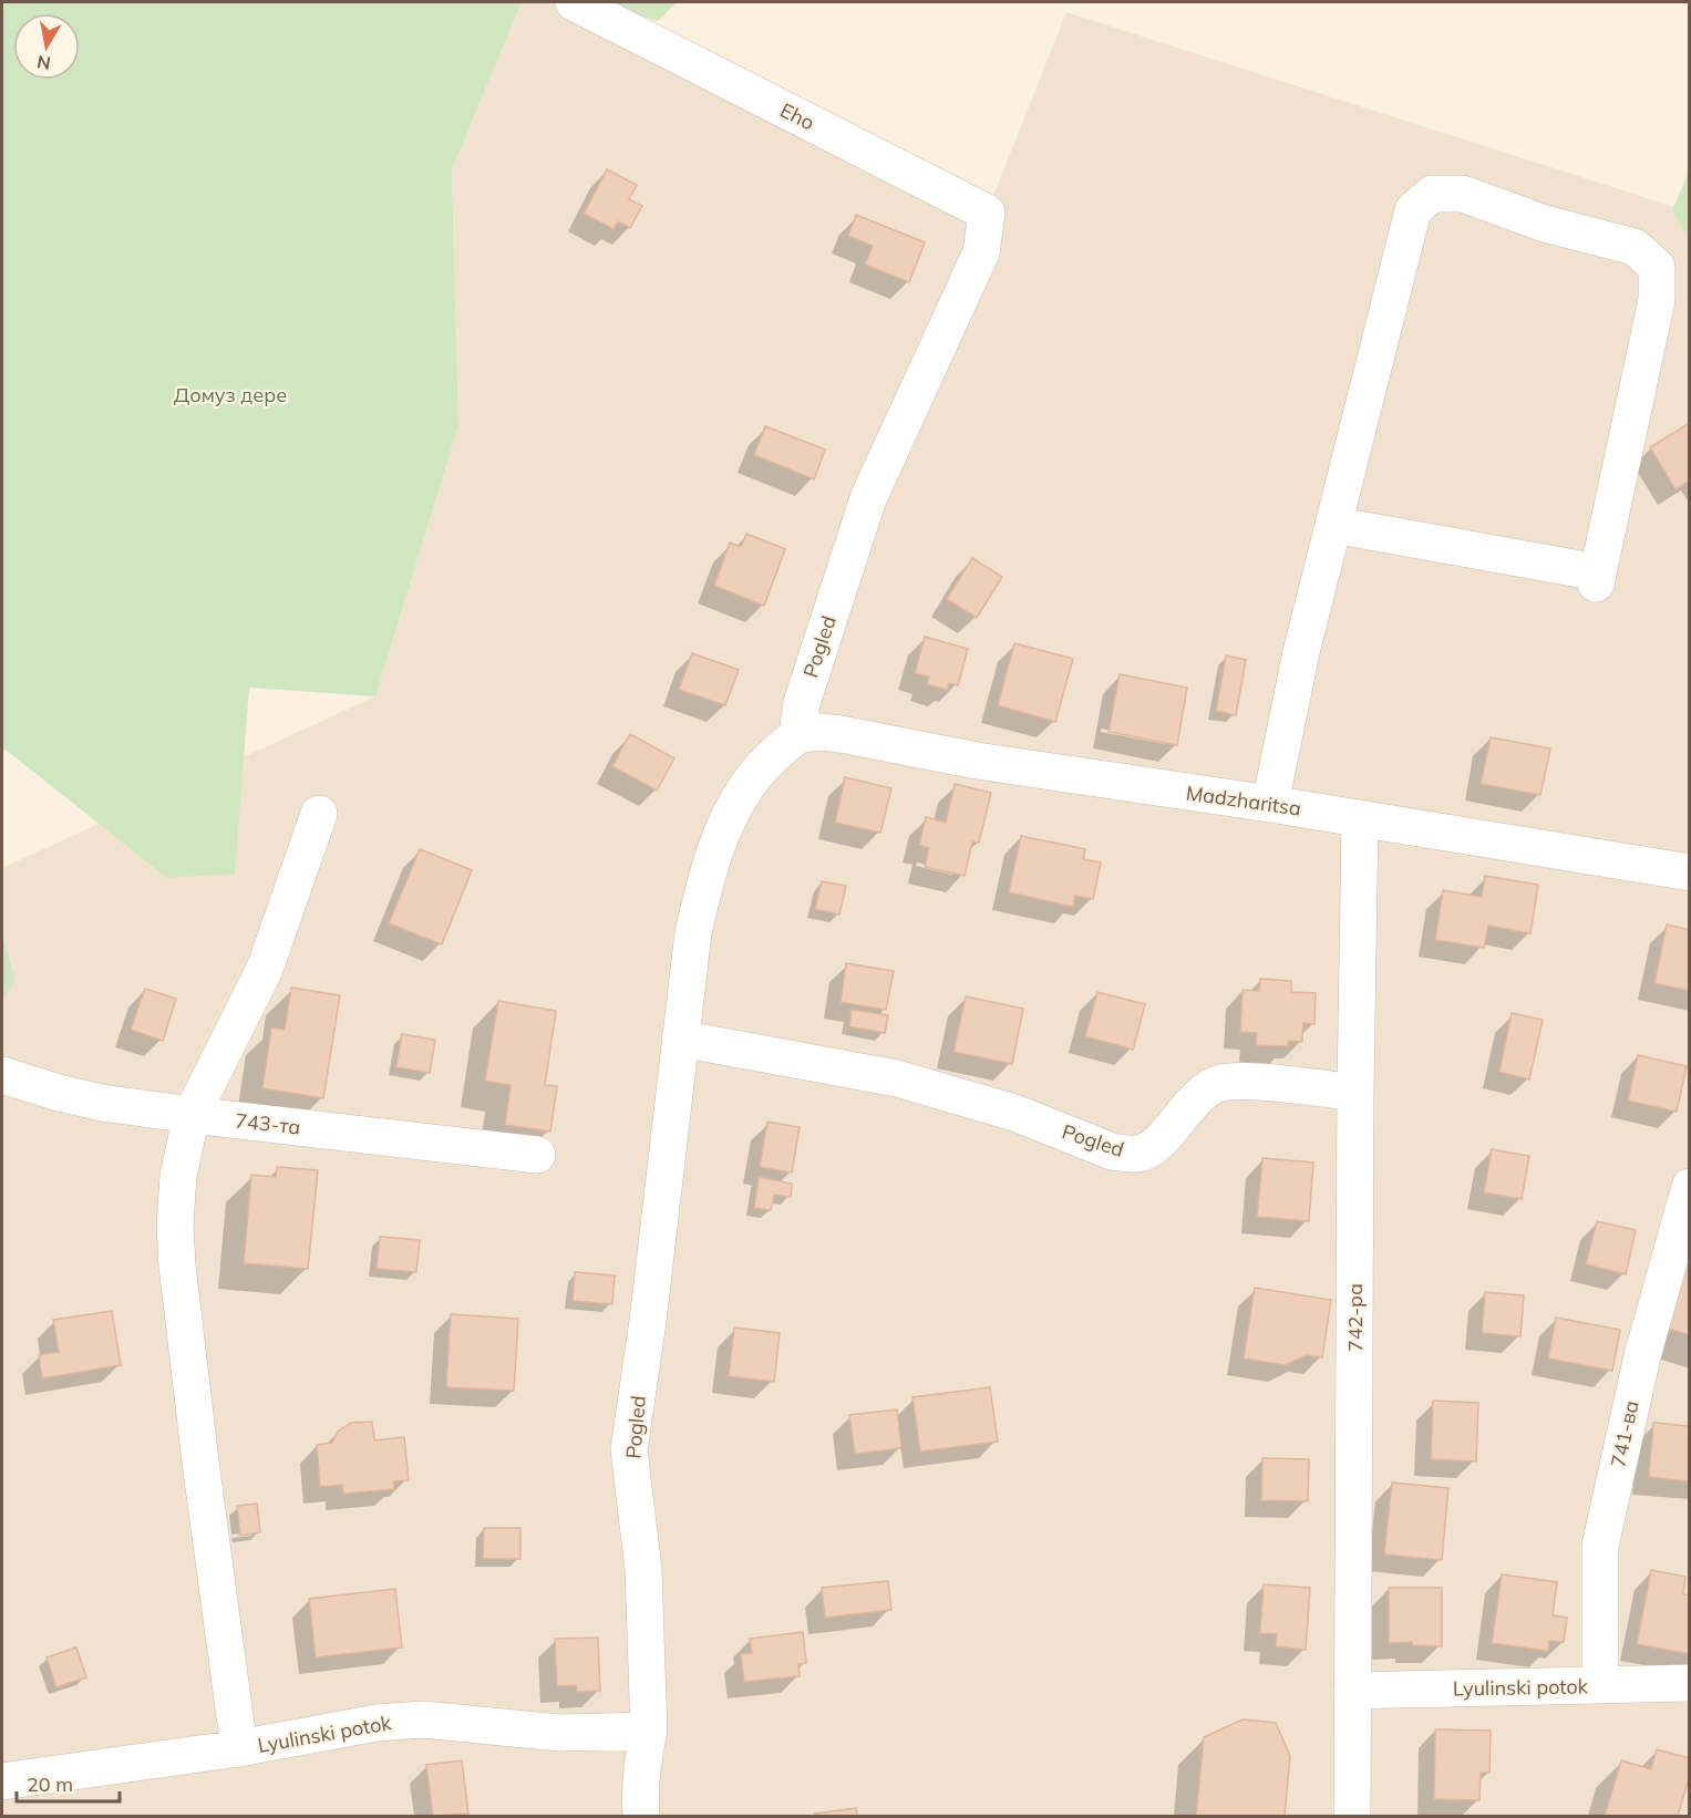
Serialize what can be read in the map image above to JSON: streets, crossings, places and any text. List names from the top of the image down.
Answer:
{
  "streets": {
    "street": [
      "Eho",
      "Pogled",
      "Madzharitsa",
      "743-та",
      "742-ра",
      "741-ва",
      "Lyulinski potok"
    ]
  },
  "crossings": [
    ["Eho", "Pogled"],
    ["Pogled", "Madzharitsa"],
    ["Pogled", "742-ра"],
    ["Pogled", "Lyulinski potok"],
    ["Madzharitsa", "742-ра"],
    ["742-ра", "Lyulinski potok"],
    ["741-ва", "Lyulinski potok"]
  ],
  "parks": ["Домуз дере"],
  "scale_bar": "20 m",
  "north": "bottom"
}
